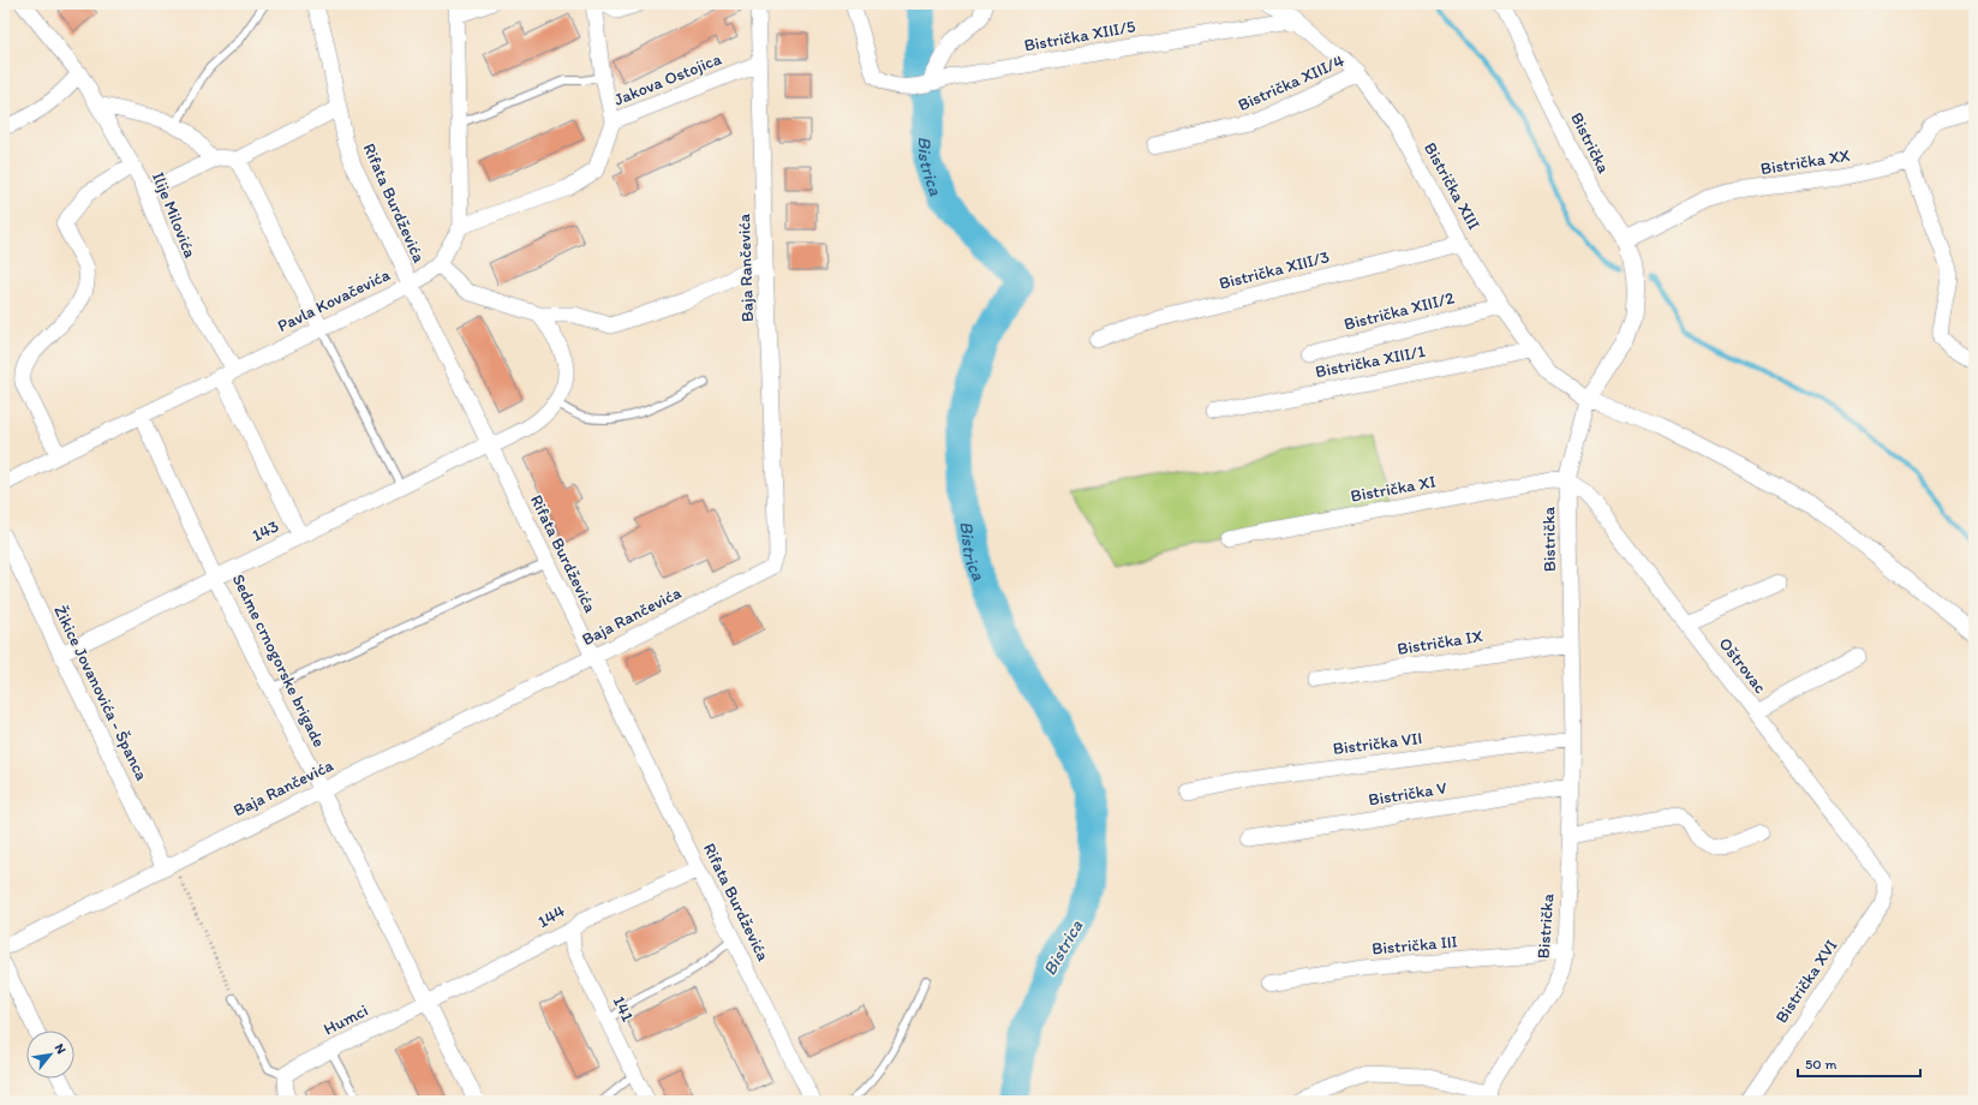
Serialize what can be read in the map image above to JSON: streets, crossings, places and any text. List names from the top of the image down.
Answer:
{
  "streets": {
    "street": [
      "Bistrička XIII/5",
      "Jakova Ostojica",
      "Bistrička XIII/4",
      "Bistrička",
      "Bistrička XX",
      "Bistrička XIII",
      "Rifata Burdževića",
      "Ilije Milovića",
      "Baja Rančevića",
      "Bistrička XIII/3",
      "Pavla Kovačevića",
      "Bistrička XIII/2",
      "Bistrička XIII/1",
      "Bistrička XI",
      "143",
      "Bistrička IX",
      "Sedme crnogorske brigade",
      "Oštrovac",
      "Žikice Jovanovića - Španca",
      "Bistrička VII",
      "Bistrička V",
      "144",
      "Bistrička III",
      "Bistrička XVI",
      "141",
      "Humci"
    ]
  },
  "crossings": [
    ["Bistrička XIII/5", "Bistrička XIII"],
    ["Jakova Ostojica", "Baja Rančevića"],
    ["Jakova Ostojica", "Pavla Kovačevića"],
    ["Bistrička XIII/4", "Bistrička XIII"],
    ["Bistrička", "Bistrička XX"],
    ["Bistrička", "Bistrička XIII"],
    ["Bistrička", "Bistrička XI"],
    ["Bistrička", "Bistrička IX"],
    ["Bistrička", "Oštrovac"],
    ["Bistrička", "Bistrička VII"],
    ["Bistrička", "Bistrička V"],
    ["Bistrička", "Bistrička III"],
    ["Bistrička XIII", "Bistrička XIII/3"],
    ["Bistrička XIII", "Bistrička XIII/2"],
    ["Bistrička XIII", "Bistrička XIII/1"],
    ["Rifata Burdževića", "Baja Rančevića"],
    ["Rifata Burdževića", "Pavla Kovačevića"],
    ["Rifata Burdževića", "143"],
    ["Rifata Burdževića", "144"],
    ["Ilije Milovića", "Pavla Kovačevića"],
    ["Ilije Milovića", "143"],
    ["Baja Rančevića", "Sedme crnogorske brigade"],
    ["Baja Rančevića", "Žikice Jovanovića - Španca"],
    ["Pavla Kovačevića", "Sedme crnogorske brigade"],
    ["Bistrička XI", "Oštrovac"],
    ["143", "Sedme crnogorske brigade"],
    ["143", "Žikice Jovanovića - Španca"],
    ["Sedme crnogorske brigade", "144"],
    ["Sedme crnogorske brigade", "Humci"],
    ["Oštrovac", "Bistrička XVI"],
    ["144", "141"],
    ["144", "Humci"]
  ],
  "water": ["Bistrica"],
  "scale_bar": "50 m",
  "north": "top right"
}
